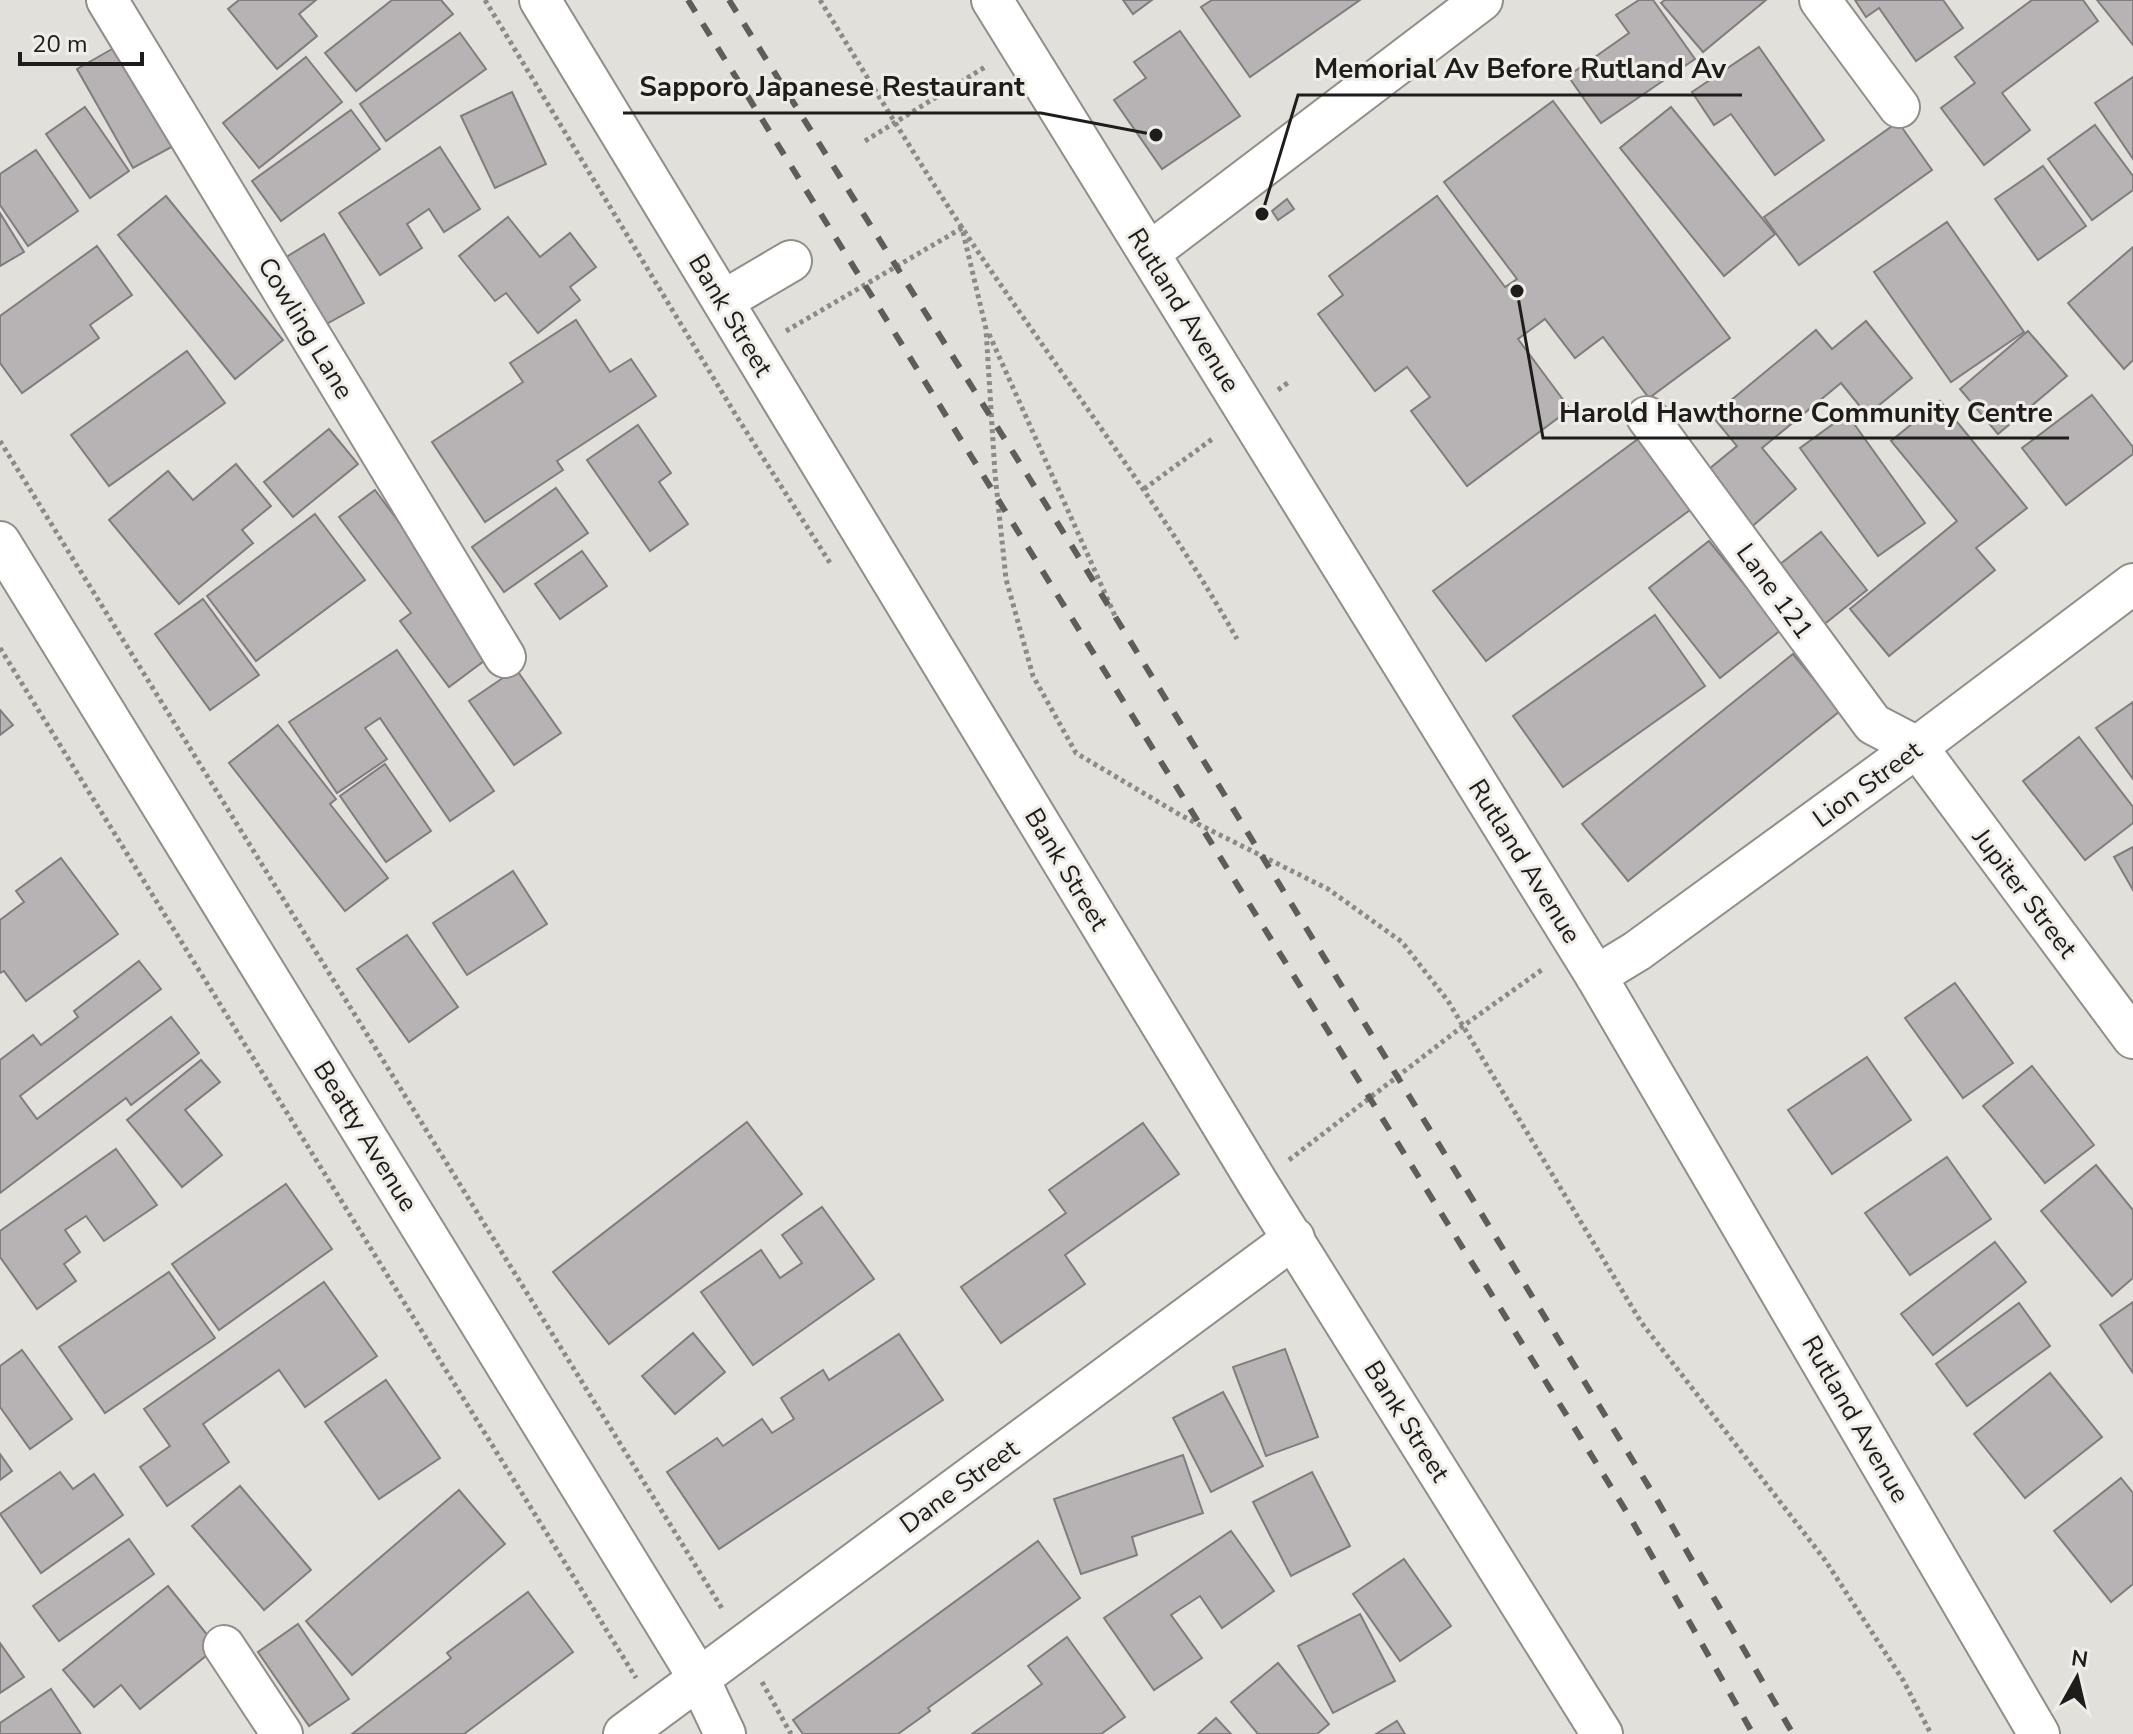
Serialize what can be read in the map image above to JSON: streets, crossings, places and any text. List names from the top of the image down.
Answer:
{
  "streets": {
    "street": [
      "Rutland Avenue",
      "Bank Street",
      "Cowling Lane",
      "Lane 121",
      "Lion Street",
      "Jupiter Street",
      "Beatty Avenue",
      "Dane Street"
    ]
  },
  "crossings": [
    ["Rutland Avenue", "Lion Street"],
    ["Bank Street", "Dane Street"],
    ["Lane 121", "Lion Street"],
    ["Lane 121", "Jupiter Street"],
    ["Lion Street", "Jupiter Street"],
    ["Beatty Avenue", "Dane Street"]
  ],
  "places": ["Sapporo Japanese Restaurant", "Memorial Av Before Rutland Av", "Harold Hawthorne Community Centre"],
  "scale_bar": "20 m",
  "north": "top"
}
